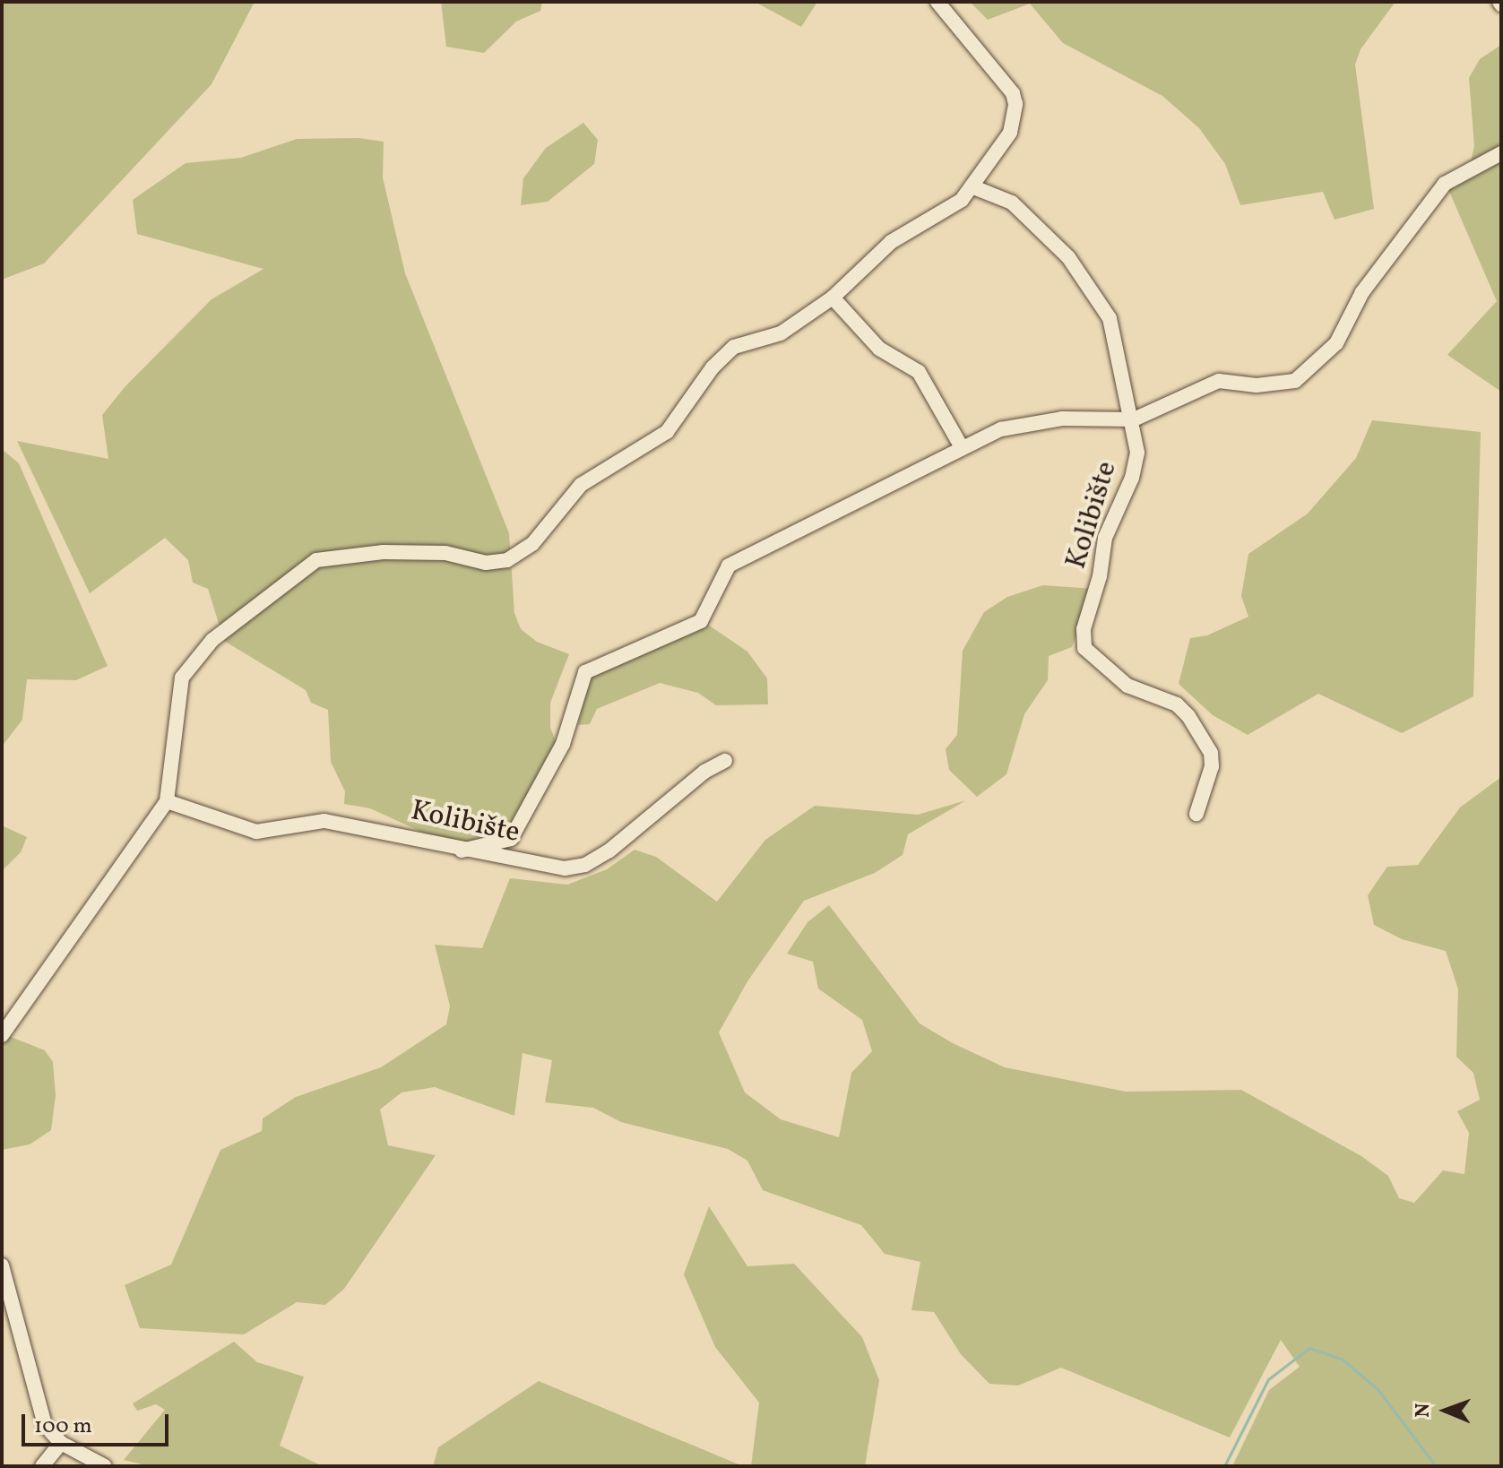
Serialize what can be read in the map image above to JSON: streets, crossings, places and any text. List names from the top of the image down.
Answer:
{
  "streets": {
    "street": ["Kolibište"]
  },
  "scale_bar": "100 m",
  "north": "left"
}
